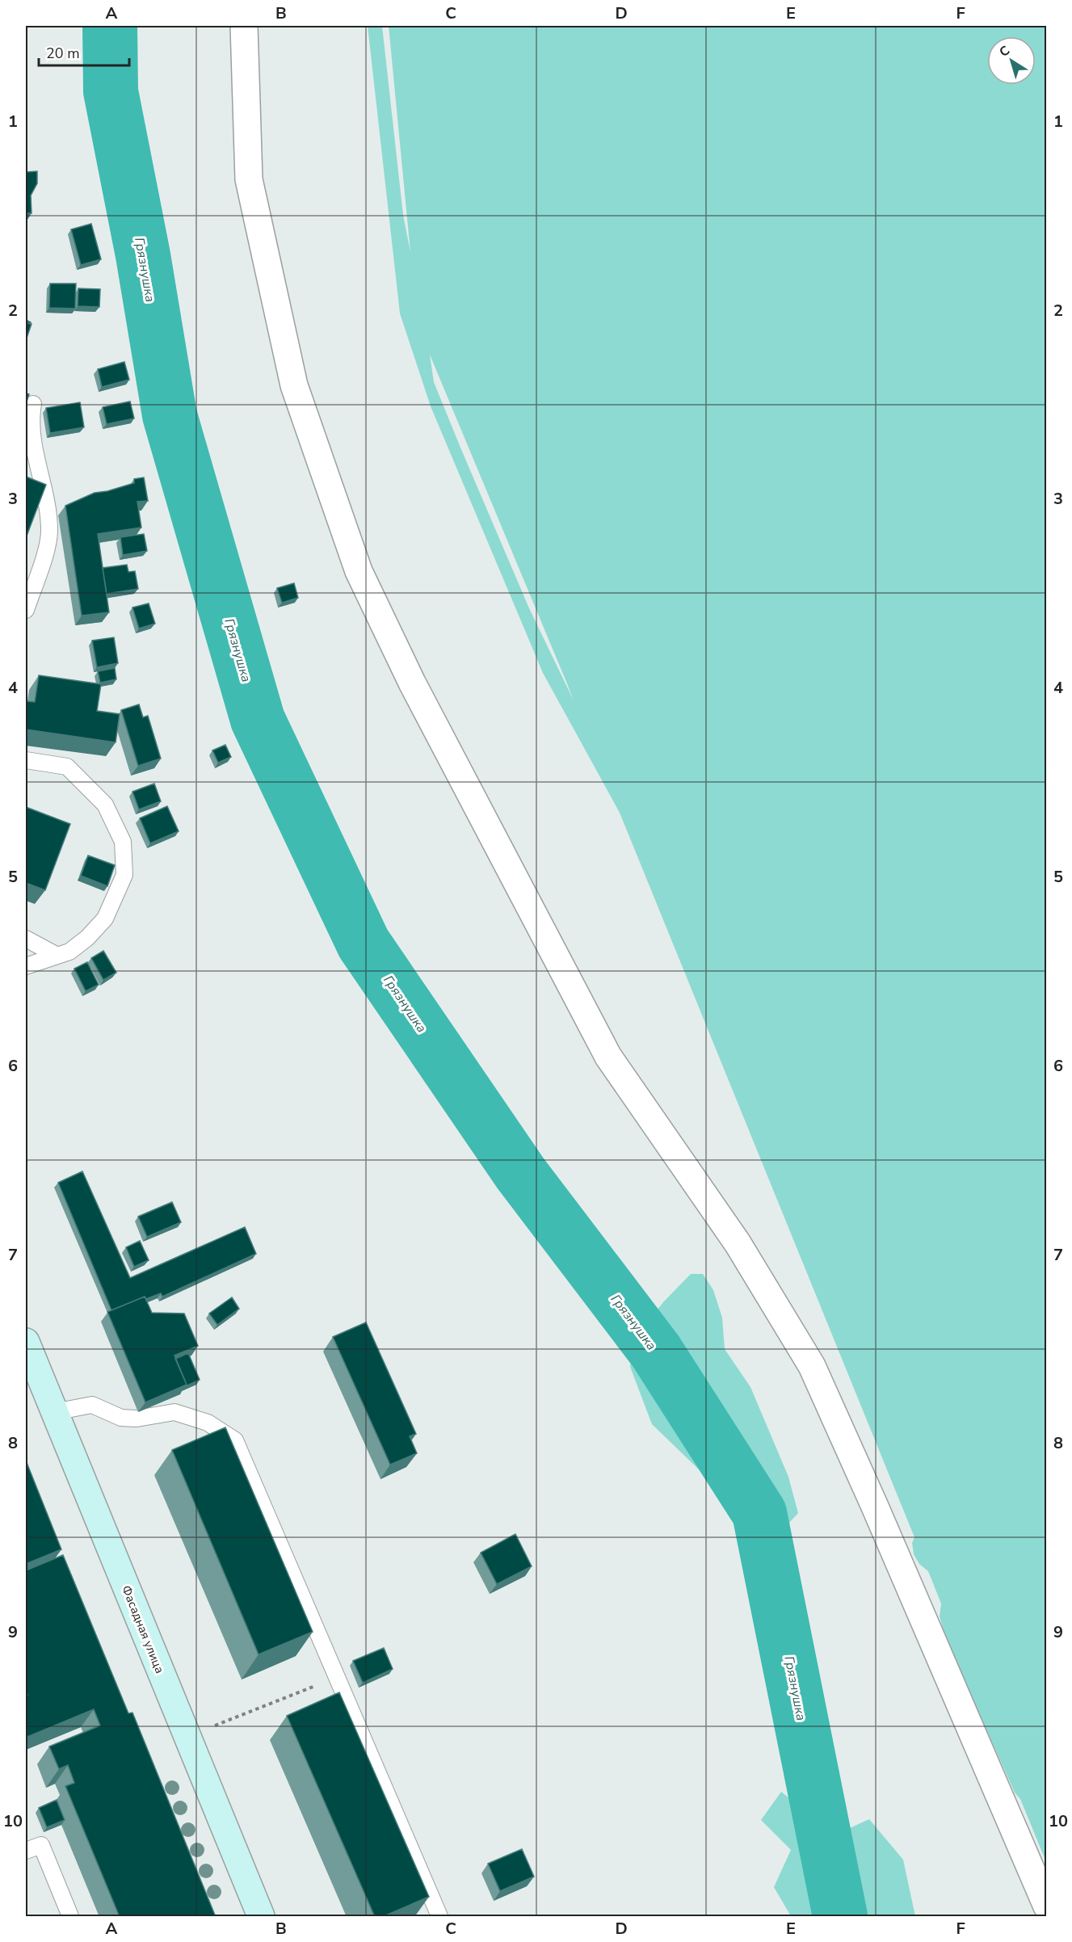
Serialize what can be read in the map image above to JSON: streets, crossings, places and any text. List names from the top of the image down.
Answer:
{
  "streets": {
    "main road": ["Фасадная улица"]
  },
  "water": ["Грязнушка"],
  "scale_bar": "20 m",
  "north": "top left",
  "grid": {
    "columns": [
      "A",
      "B",
      "C",
      "D",
      "E",
      "F"
    ],
    "rows": [
      "1",
      "2",
      "3",
      "4",
      "5",
      "6",
      "7",
      "8",
      "9",
      "10"
    ]
  }
}
